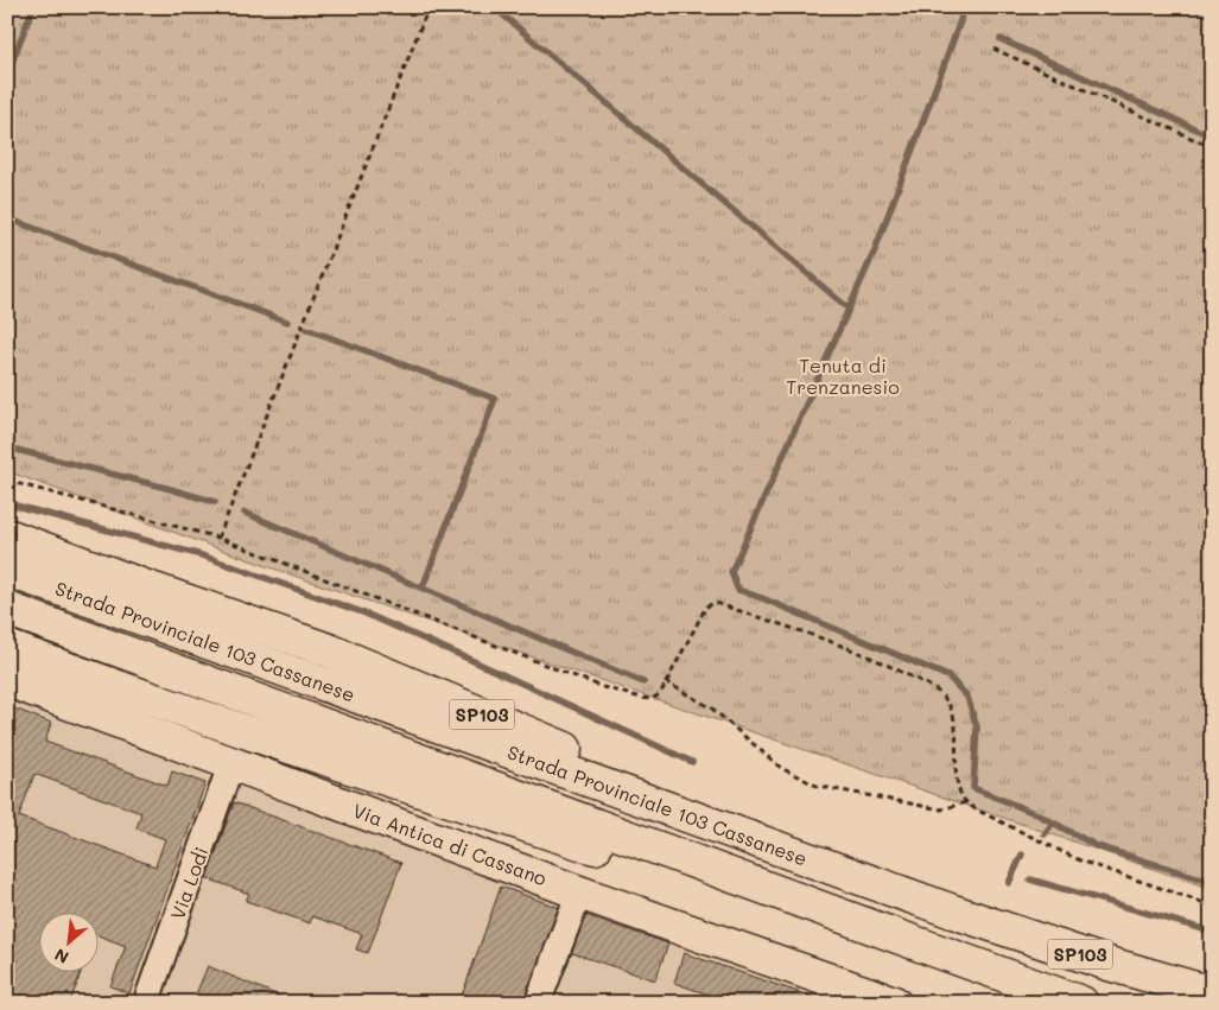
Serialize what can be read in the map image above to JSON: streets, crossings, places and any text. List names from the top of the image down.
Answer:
{
  "streets": {
    "main road": ["Strada Provinciale 103 Cassanese", "SP103", "Via Antica di Cassano"],
    "street": ["Via Lodi"]
  },
  "crossings": [
    ["Strada Provinciale 103 Cassanese", "SP103"],
    ["Via Antica di Cassano", "Via Lodi"]
  ],
  "parks": ["Tenuta di Trenzanesio"],
  "north": "bottom left"
}
